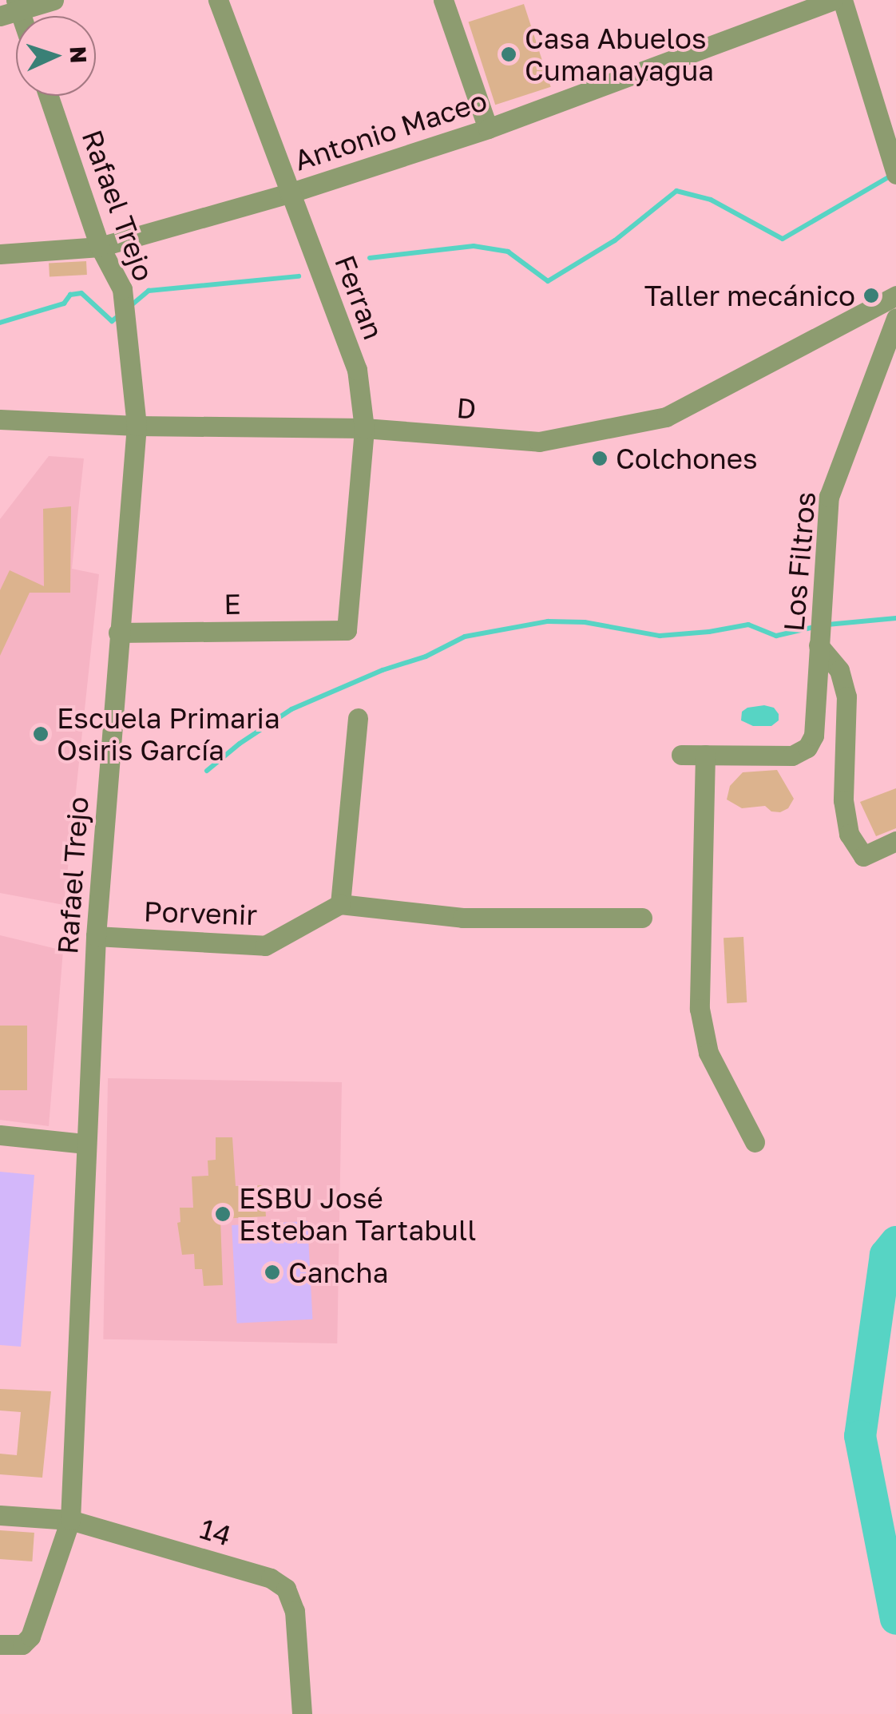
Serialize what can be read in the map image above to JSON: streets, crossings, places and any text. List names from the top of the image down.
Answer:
{
  "streets": {
    "street": [
      "Antonio Maceo",
      "Rafael Trejo",
      "Ferran",
      "D",
      "Los Filtros",
      "E",
      "Porvenir",
      "14"
    ]
  },
  "crossings": [
    ["Antonio Maceo", "Rafael Trejo"],
    ["Antonio Maceo", "Ferran"],
    ["Rafael Trejo", "D"],
    ["Rafael Trejo", "E"],
    ["Rafael Trejo", "Porvenir"],
    ["Rafael Trejo", "14"],
    ["Ferran", "D"],
    ["Ferran", "E"]
  ],
  "places": [
    "Casa Abuelos Cumanayagua",
    "Taller mecánico",
    "Colchones",
    "Escuela Primaria Osiris García",
    "ESBU José Esteban Tartabull",
    "Cancha"
  ],
  "north": "right"
}
